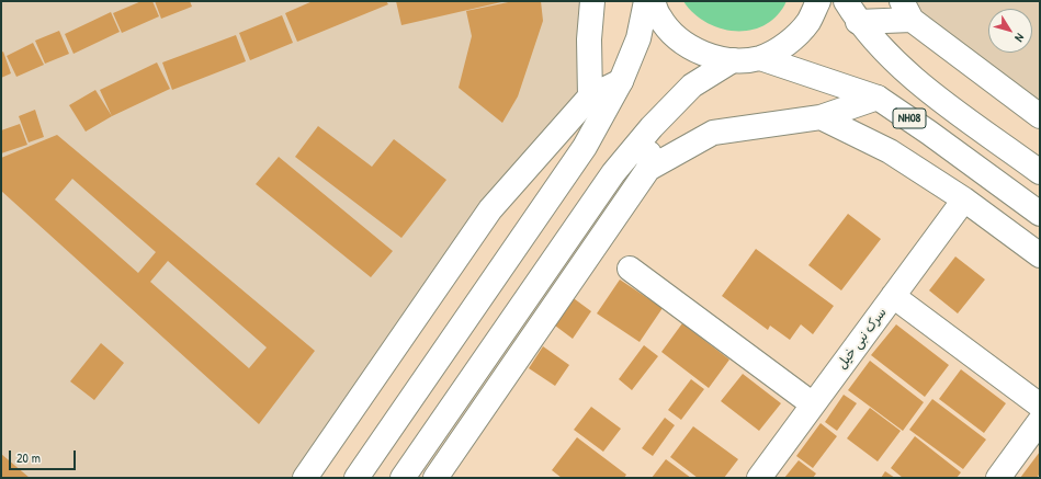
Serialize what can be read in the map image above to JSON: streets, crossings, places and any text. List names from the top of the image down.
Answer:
{
  "streets": {
    "main road": ["NH08", "سرک نبی خیل"]
  },
  "scale_bar": "20 m",
  "north": "bottom right"
}
